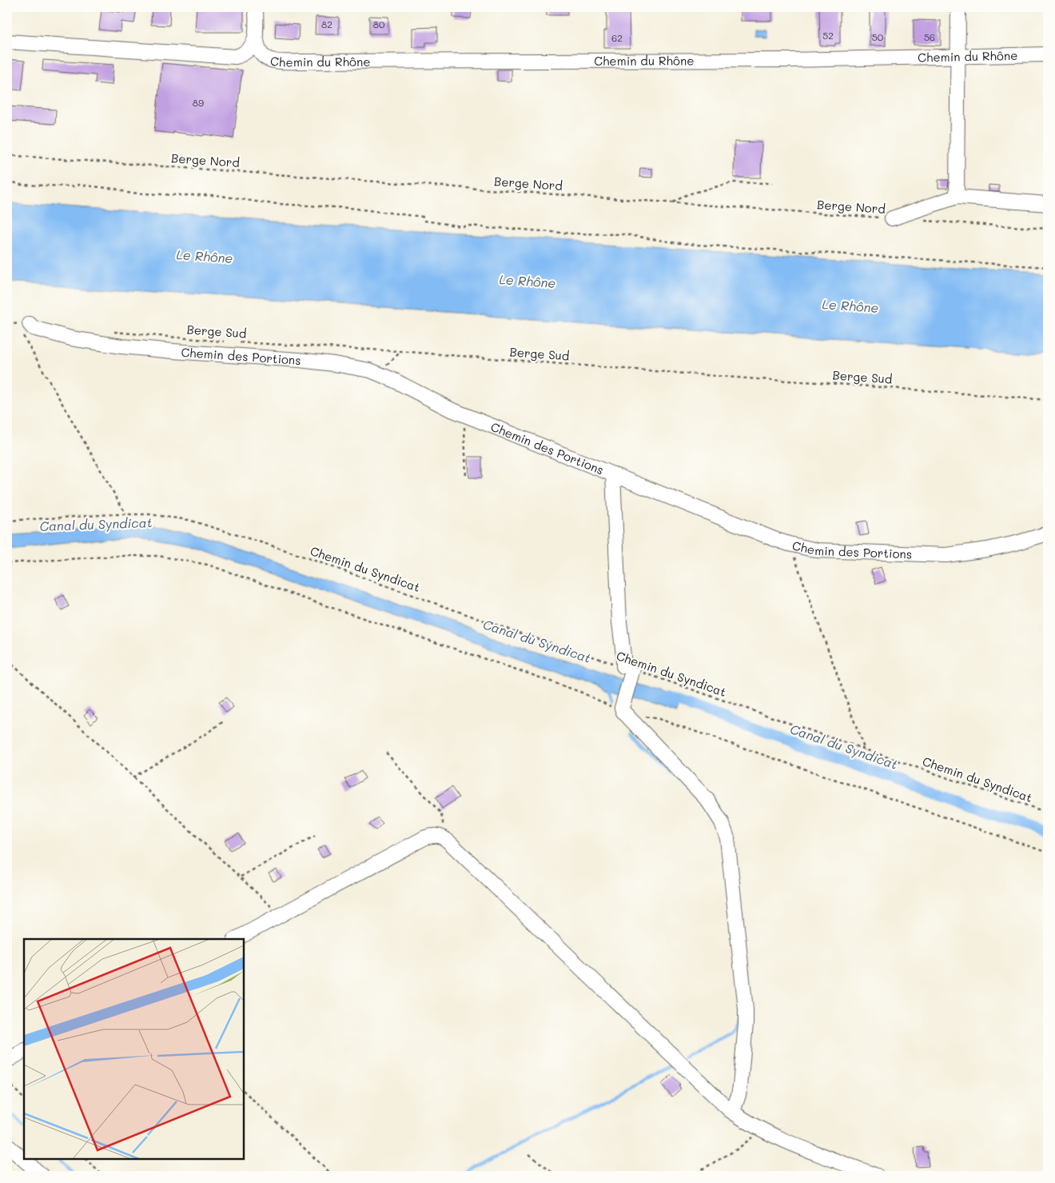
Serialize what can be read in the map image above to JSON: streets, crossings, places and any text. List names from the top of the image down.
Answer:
{
  "streets": {
    "street": ["Chemin du Rhône", "Chemin des Portions"],
    "path": ["Berge Nord", "Berge Sud", "Chemin du Syndicat"]
  },
  "water": ["Le Rhône", "Canal du Syndicat"],
  "house_numbers": [
    "82",
    "80",
    "52",
    "50",
    "56",
    "62",
    "89"
  ]
}
